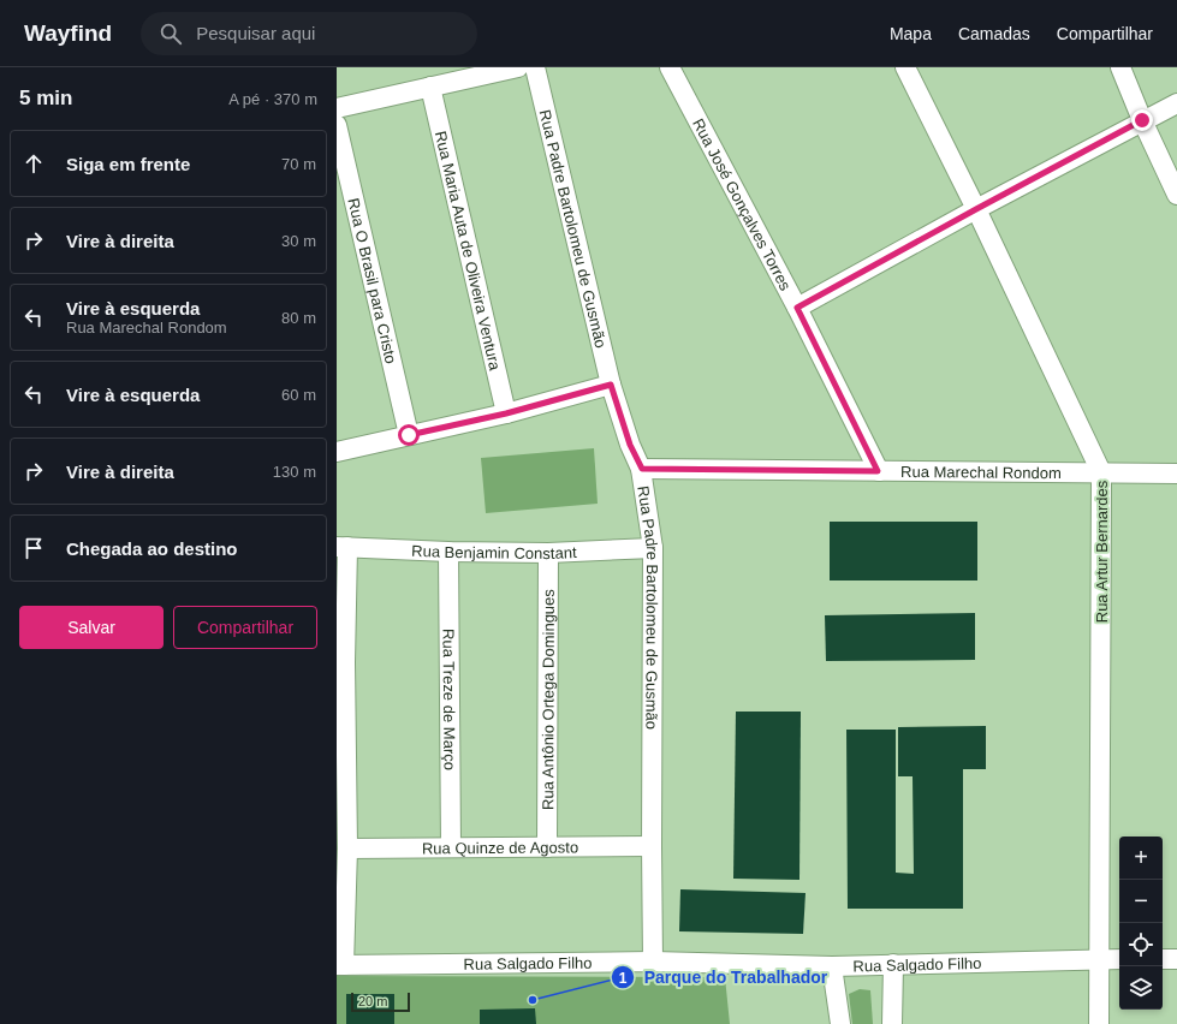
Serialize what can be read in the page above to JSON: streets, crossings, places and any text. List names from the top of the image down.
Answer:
{
  "streets": {
    "street": [
      "Rua José Gonçalves Torres",
      "Rua Padre Bartolomeu de Gusmão",
      "Rua Maria Auta de Oliveira Ventura",
      "Rua O Brasil para Cristo",
      "Rua Marechal Rondom",
      "Rua Benjamin Constant",
      "Rua Artur Bernardes",
      "Rua Treze de Março",
      "Rua Antônio Ortega Domingues",
      "Rua Quinze de Agosto",
      "Rua Salgado Filho"
    ]
  },
  "crossings": [
    ["Rua José Gonçalves Torres", "Rua Marechal Rondom"],
    ["Rua Padre Bartolomeu de Gusmão", "Rua Marechal Rondom"],
    ["Rua Padre Bartolomeu de Gusmão", "Rua Benjamin Constant"],
    ["Rua Padre Bartolomeu de Gusmão", "Rua Quinze de Agosto"],
    ["Rua Padre Bartolomeu de Gusmão", "Rua Salgado Filho"],
    ["Rua Marechal Rondom", "Rua Artur Bernardes"],
    ["Rua Benjamin Constant", "Rua Treze de Março"],
    ["Rua Benjamin Constant", "Rua Antônio Ortega Domingues"],
    ["Rua Artur Bernardes", "Rua Salgado Filho"],
    ["Rua Treze de Março", "Rua Quinze de Agosto"],
    ["Rua Antônio Ortega Domingues", "Rua Quinze de Agosto"]
  ],
  "places": ["Parque do Trabalhador"],
  "scale_bar": "20 m",
  "page": {
    "header": "Wayfind",
    "search": "Pesquisar aqui",
    "nav": ["Mapa", "Camadas", "Compartilhar"],
    "heading": ["5 min", "A pé · 370 m"],
    "list": [
      ["Siga em frente", "70 m"],
      ["Vire à direita", "30 m"],
      ["Vire à esquerda", "Rua Marechal Rondom", "80 m"],
      ["Vire à esquerda", "60 m"],
      ["Vire à direita", "130 m"],
      "Chegada ao destino"
    ],
    "buttons": ["Salvar", "Compartilhar"],
    "map_buttons": ["+", "−"],
    "scale": "20 m"
  }
}
